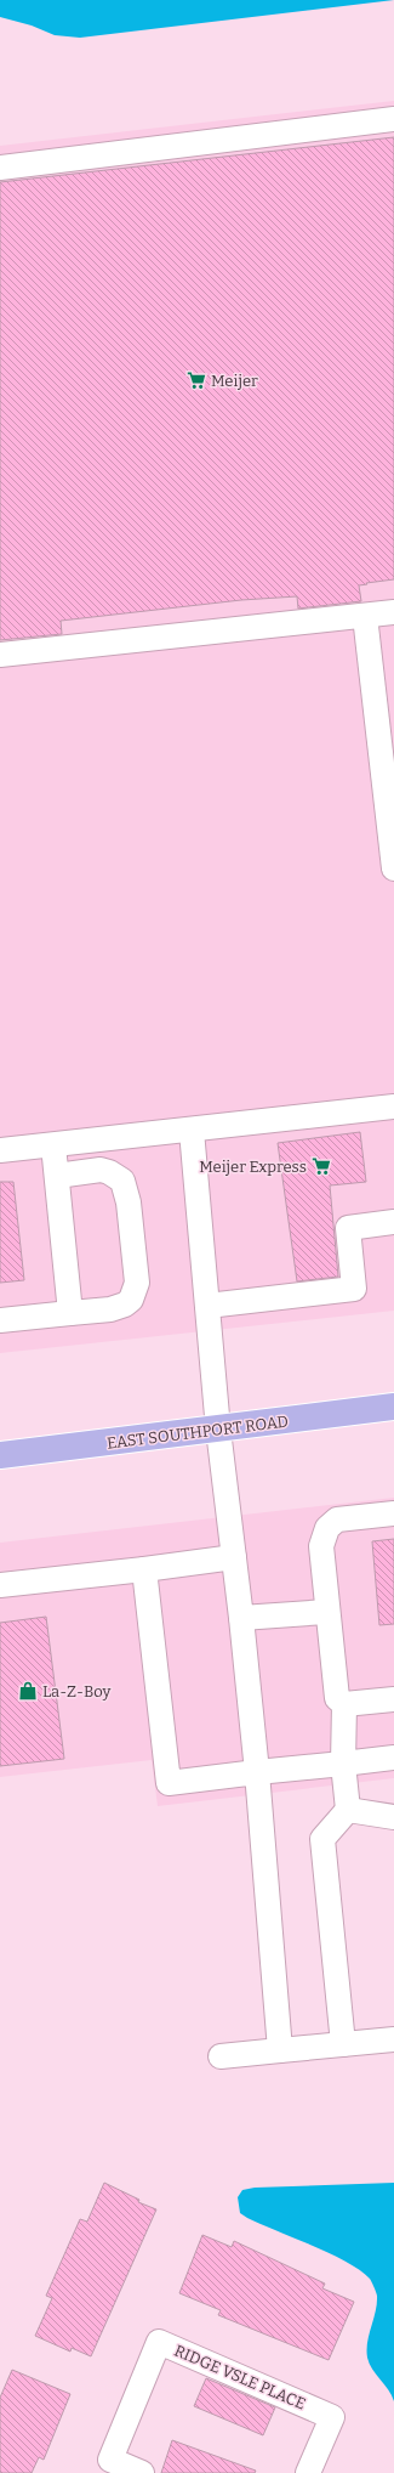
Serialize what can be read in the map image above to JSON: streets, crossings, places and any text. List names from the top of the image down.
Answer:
{
  "streets": {
    "main road": ["EAST SOUTHPORT ROAD"],
    "street": ["RIDGE VSLE PLACE"]
  },
  "places": {
    "supermarket": ["Meijer", "Meijer Express"],
    "shop": ["La-Z-Boy"]
  }
}
